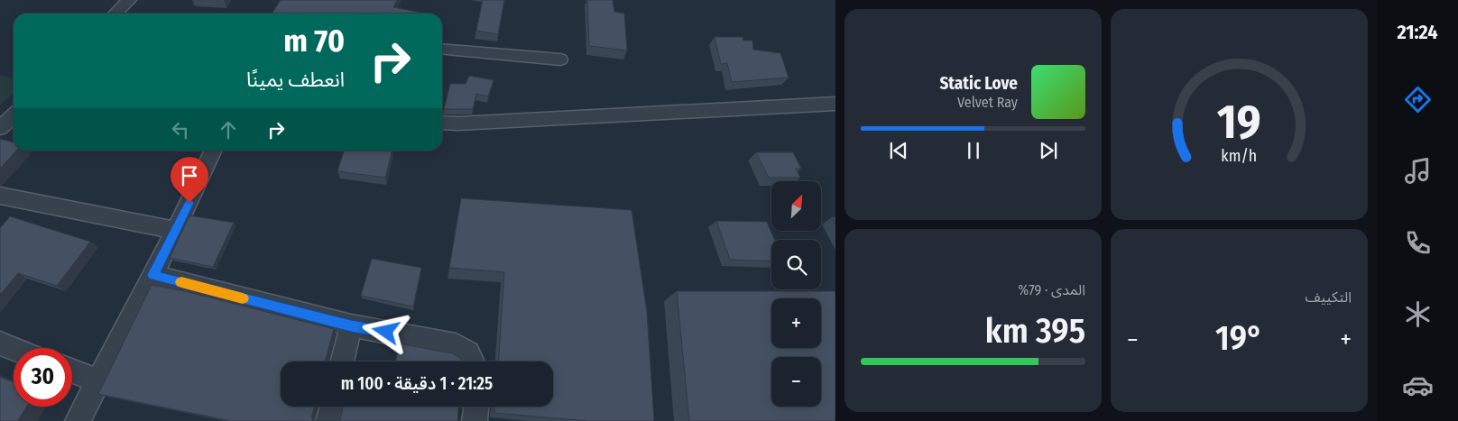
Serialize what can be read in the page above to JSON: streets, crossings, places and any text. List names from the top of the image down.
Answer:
{
  "north": "top right",
  "page": {
    "tabs": "21:24",
    "turn": ["70 m", "انعطف يمينًا"],
    "song": ["Static Love", "Velvet Ray"],
    "map_buttons": ["+", "−"],
    "tile": [
      "التكييف",
      ["المدى · 79%", "395 km"]
    ],
    "heat": ["−", "19°", "+"],
    "limit": "30",
    "trip": "21:25 · 1 دقيقة · 100 m",
    "gauge": ["19", "km/h"]
  }
}
